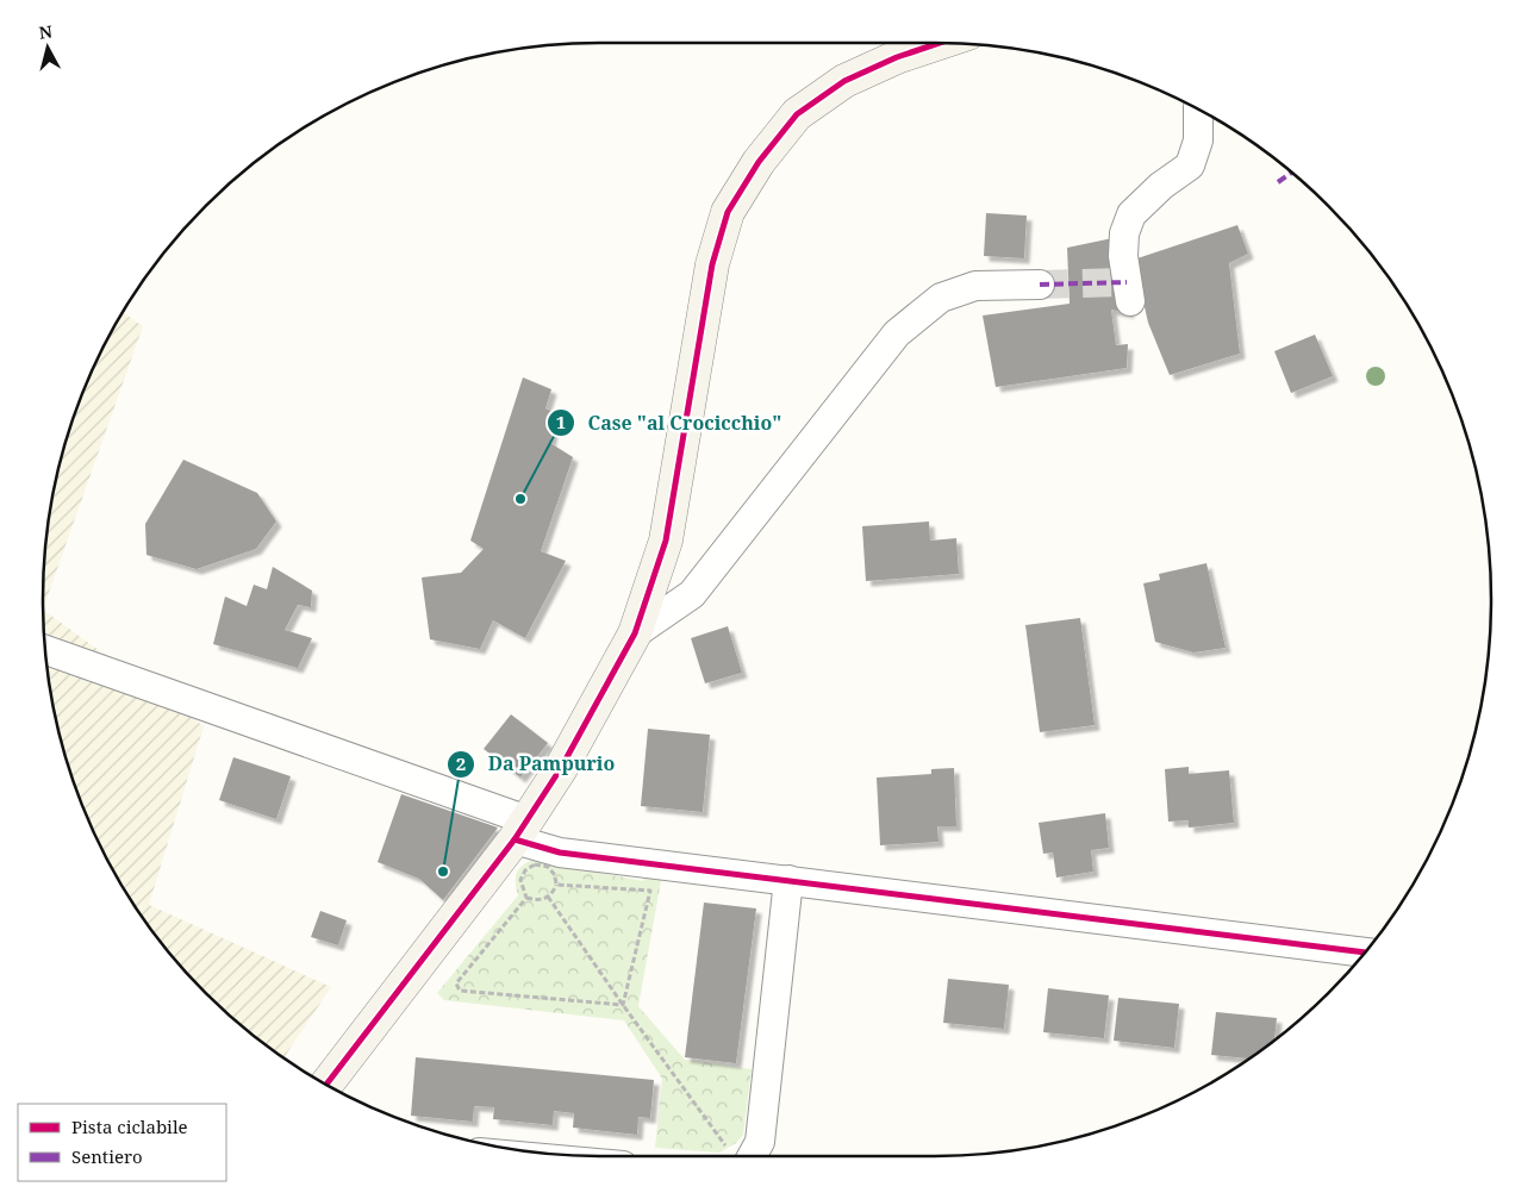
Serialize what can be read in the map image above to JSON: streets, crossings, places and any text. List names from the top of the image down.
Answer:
{
  "places": ["Case \"al Crocicchio\"", "Da Pampurio"],
  "legend": ["Pista ciclabile", "Sentiero"],
  "north": "top"
}
